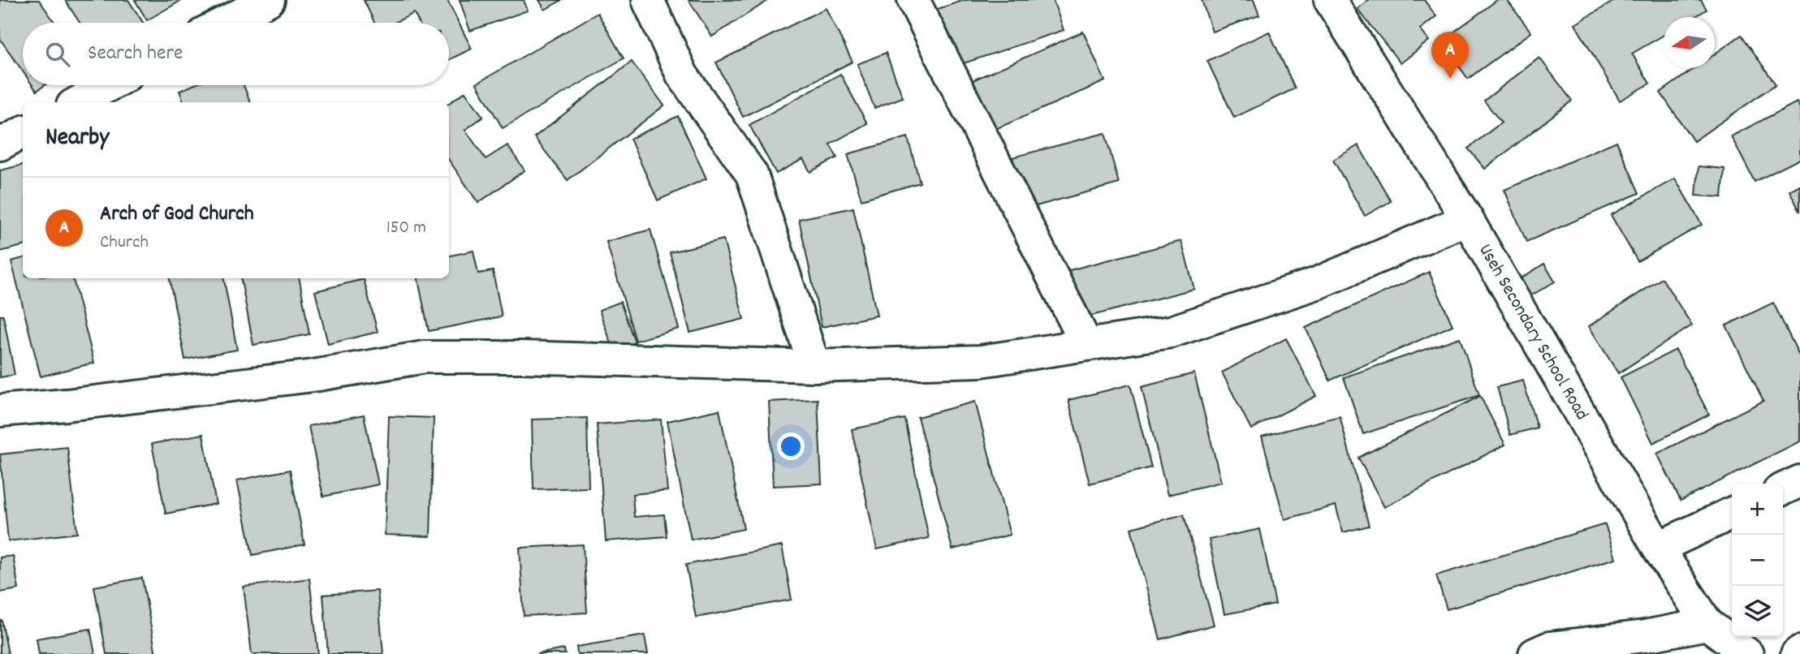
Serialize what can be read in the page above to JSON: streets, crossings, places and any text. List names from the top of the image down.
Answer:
{
  "streets": {
    "street": ["Useh Secondary School Road"]
  },
  "north": "left",
  "page": {
    "search": "Search here",
    "pins": "A",
    "heading": "Nearby",
    "list": [
      {
        "mark": "A",
        "name": "Arch of God Church",
        "note": "Church",
        "value": "150 m"
      }
    ],
    "map_buttons": ["+", "−"]
  }
}
